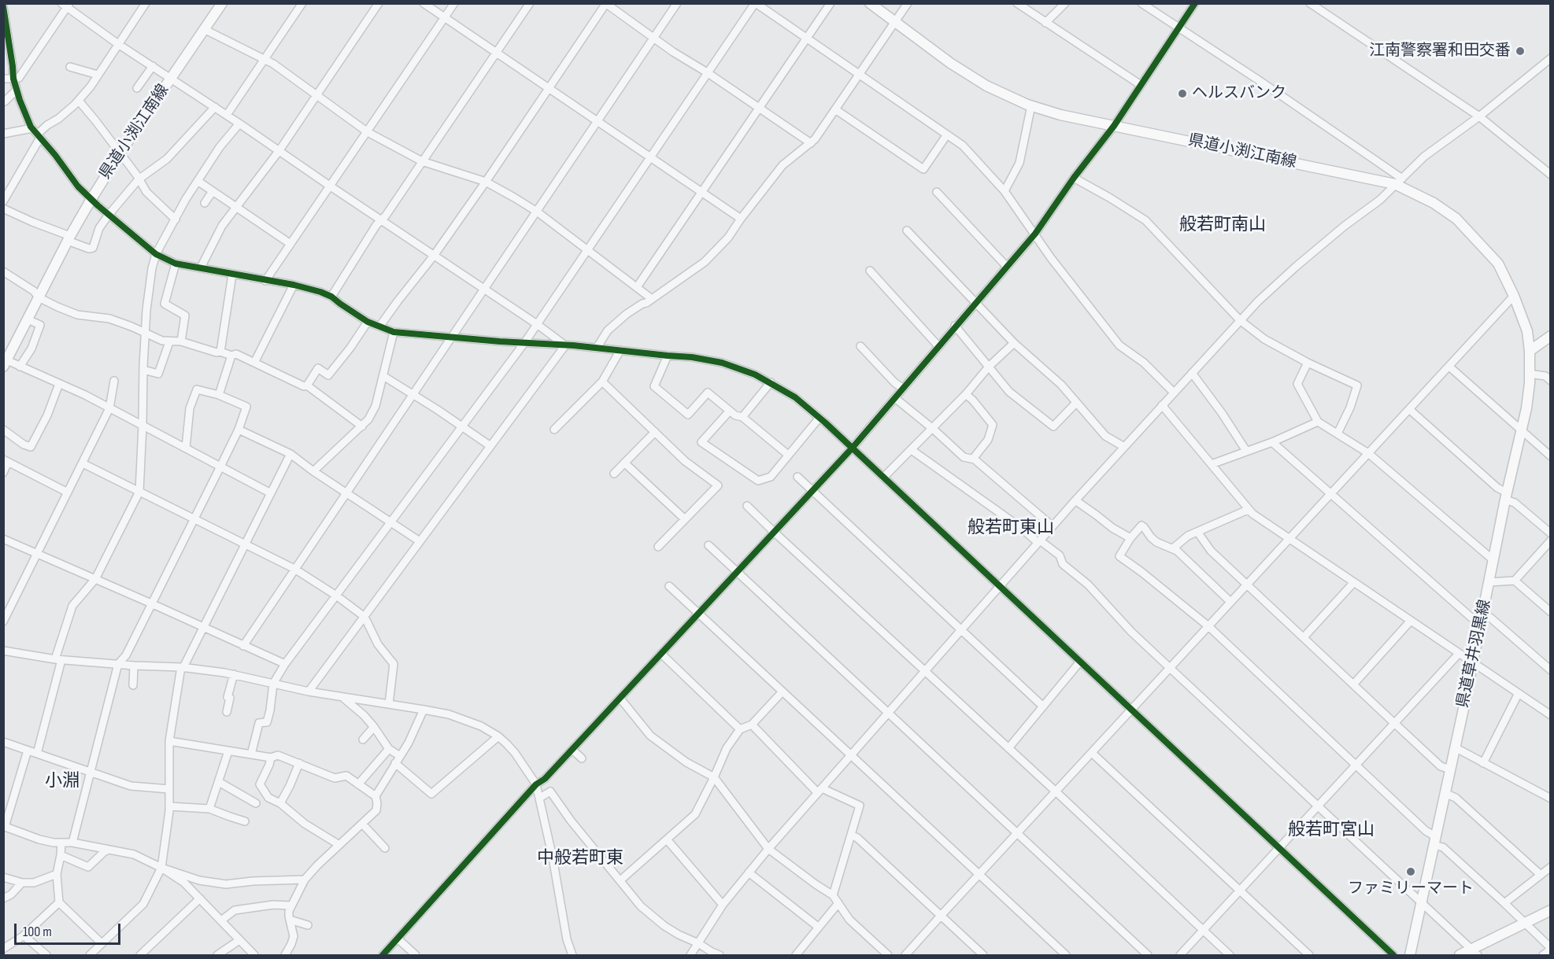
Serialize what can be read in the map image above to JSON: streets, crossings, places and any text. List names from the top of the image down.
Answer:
{
  "streets": {
    "main road": ["県道小渕江南線", "県道草井羽黒線"]
  },
  "crossings": [
    ["県道小渕江南線", "県道草井羽黒線"]
  ],
  "districts": [
    "般若町南山",
    "般若町東山",
    "小淵",
    "般若町宮山",
    "中般若町東"
  ],
  "places": ["江南警察署和田交番", "ヘルスバンク", "ファミリーマート"],
  "scale_bar": "100 m"
}
